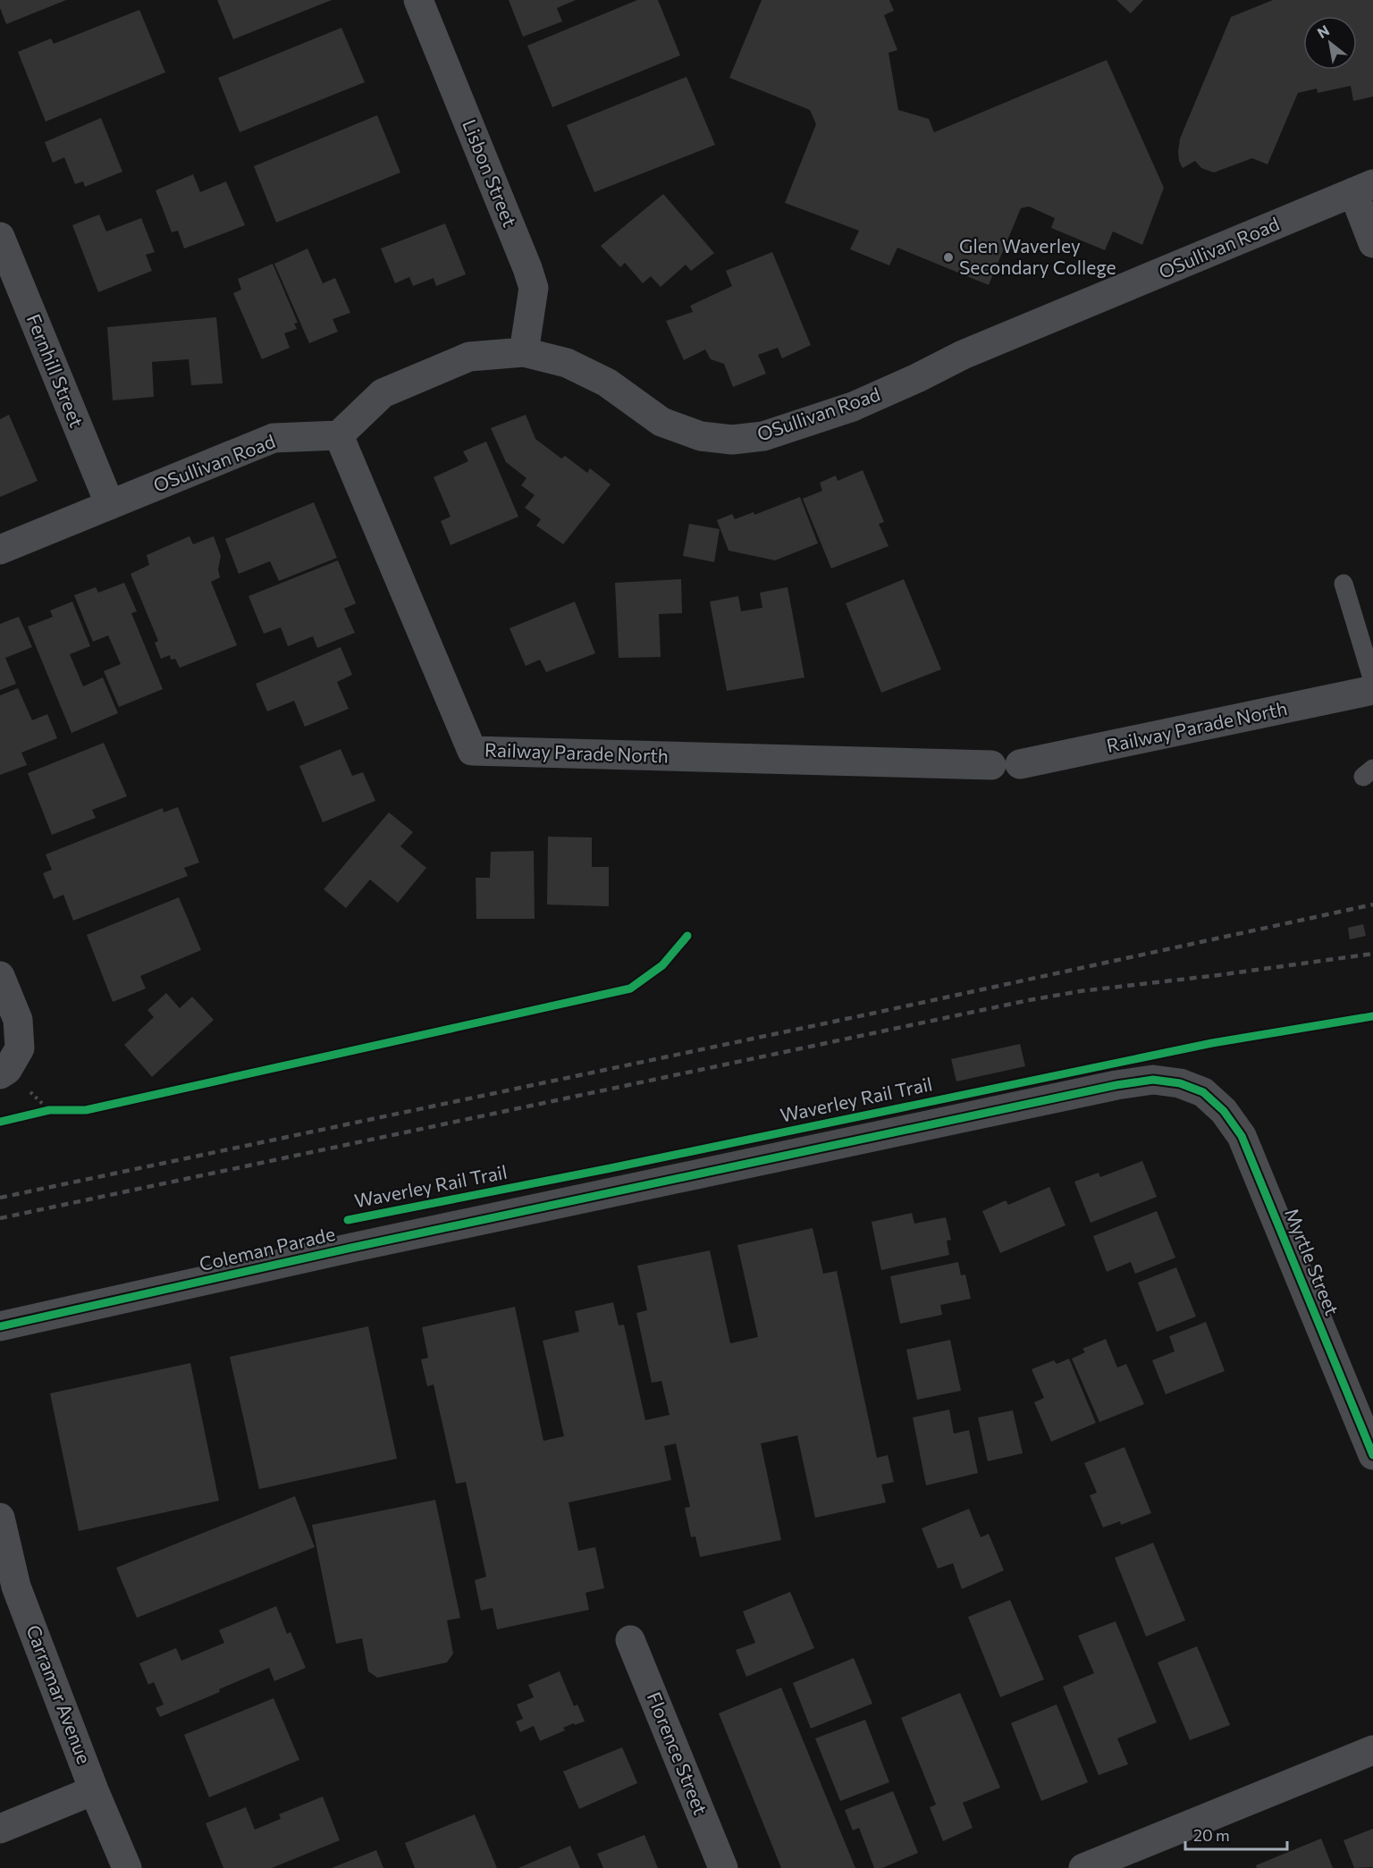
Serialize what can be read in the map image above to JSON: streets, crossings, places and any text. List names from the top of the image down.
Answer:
{
  "streets": {
    "street": [
      "Lisbon Street",
      "OSullivan Road",
      "Fernhill Street",
      "Railway Parade North",
      "Coleman Parade",
      "Myrtle Street",
      "Carramar Avenue",
      "Florence Street"
    ],
    "cycle path": ["Waverley Rail Trail"]
  },
  "crossings": [
    ["Lisbon Street", "OSullivan Road"],
    ["OSullivan Road", "Fernhill Street"],
    ["OSullivan Road", "Railway Parade North"],
    ["Coleman Parade", "Myrtle Street"]
  ],
  "places": ["Glen Waverley Secondary College"],
  "scale_bar": "20 m",
  "north": "top left"
}
